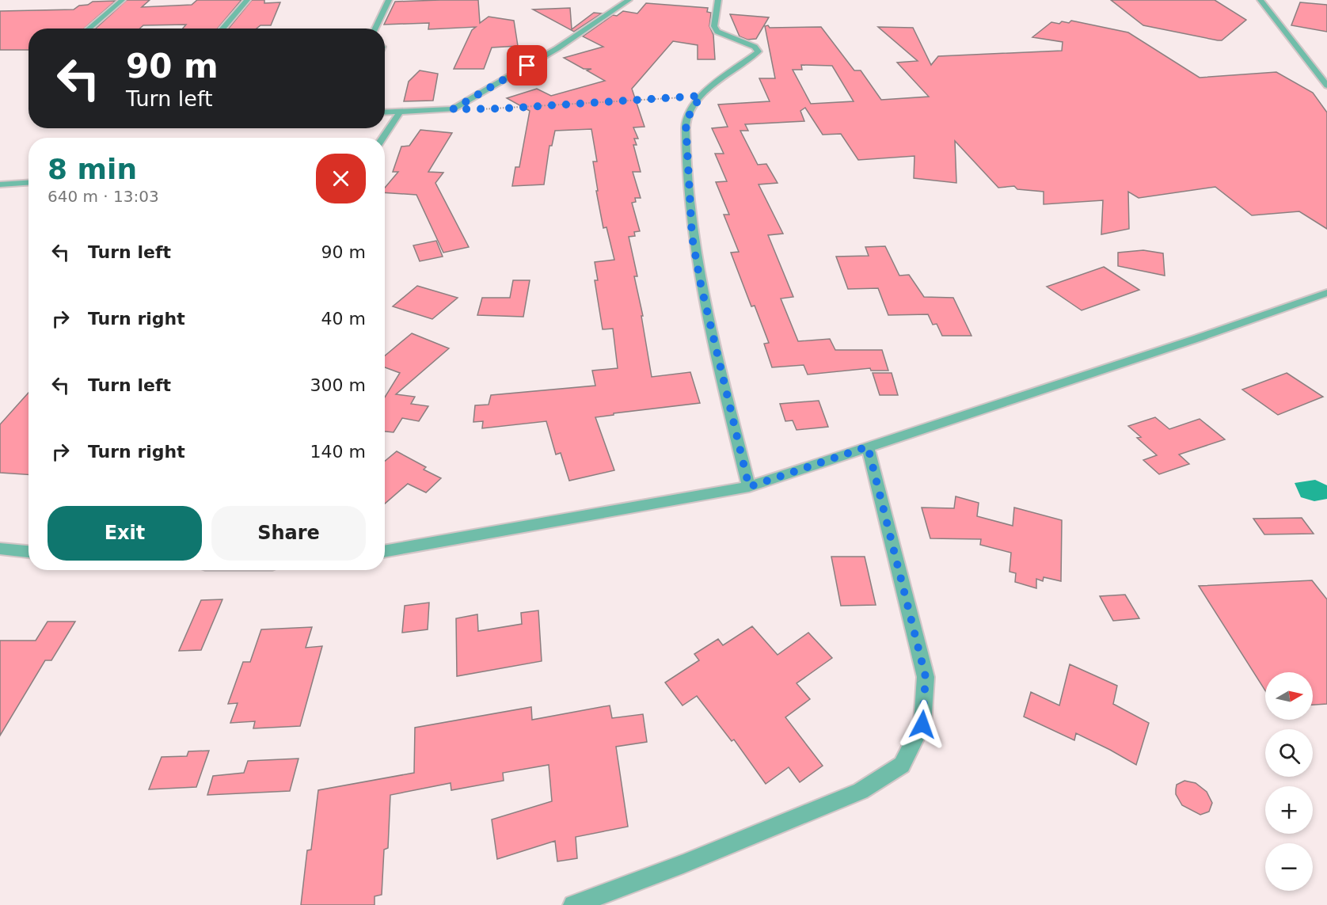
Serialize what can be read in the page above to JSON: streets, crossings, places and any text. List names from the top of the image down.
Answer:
{
  "north": "right",
  "page": {
    "turn": ["90 m", "Turn left"],
    "heading": ["8 min", "640 m · 13:03"],
    "list": [
      {
        "name": "Turn left",
        "value": "90 m"
      },
      {
        "name": "Turn right",
        "value": "40 m"
      },
      {
        "name": "Turn left",
        "value": "300 m"
      },
      {
        "name": "Turn right",
        "value": "140 m"
      }
    ],
    "buttons": ["Exit", "Share"],
    "map_buttons": ["+", "−"]
  }
}
